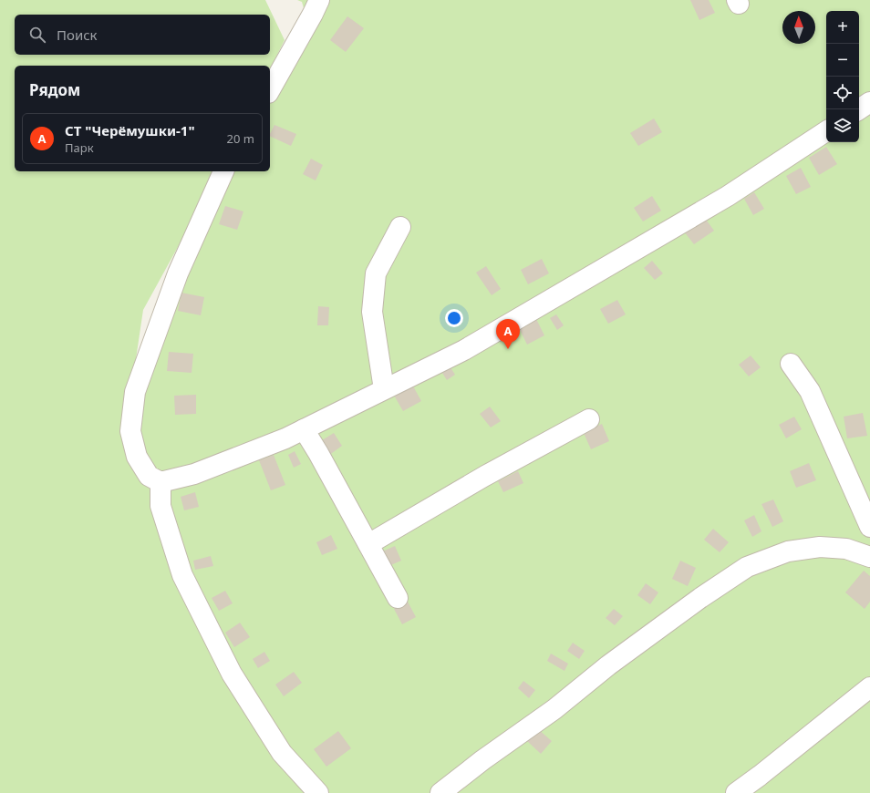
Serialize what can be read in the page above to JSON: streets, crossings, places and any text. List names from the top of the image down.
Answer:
{
  "north": "top",
  "page": {
    "map_buttons": ["+", "−"],
    "search": "Поиск",
    "heading": "Рядом",
    "list": [
      {
        "mark": "A",
        "name": "СТ \"Черёмушки-1\"",
        "note": "Парк",
        "value": "20 m"
      }
    ],
    "pins": "A"
  }
}
